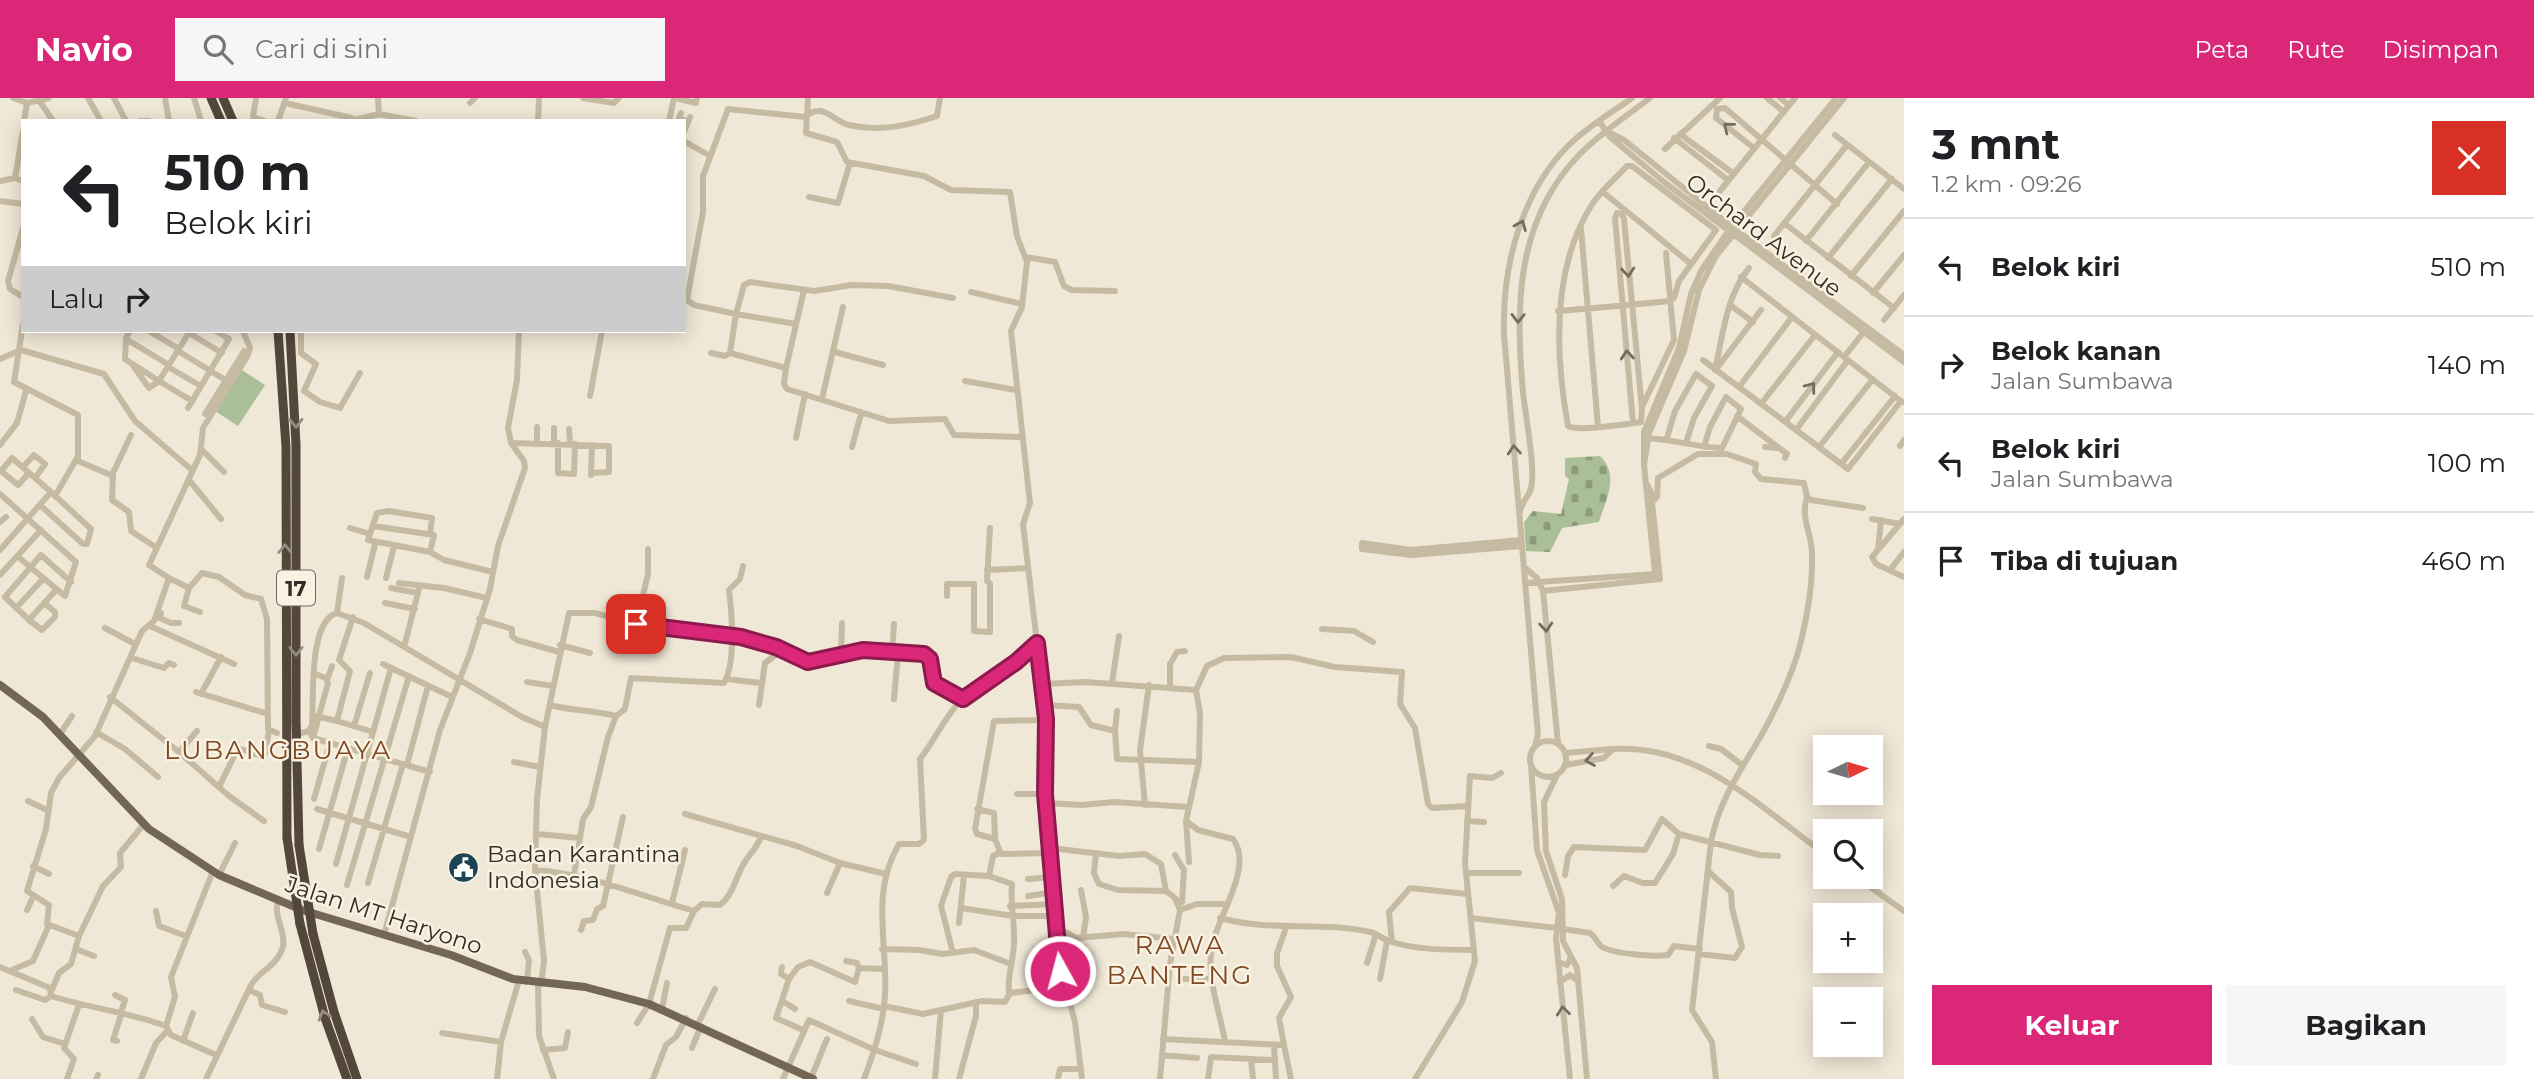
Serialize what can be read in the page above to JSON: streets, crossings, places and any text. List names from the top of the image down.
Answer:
{
  "streets": {
    "highway": ["17"],
    "main road": ["Jalan MT Haryono"],
    "street": ["Orchard Avenue"]
  },
  "districts": ["LUBANGBUAYA", "RAWA BANTENG"],
  "places": {
    "public building": ["Badan Karantina Indonesia"]
  },
  "north": "right",
  "page": {
    "header": "Navio",
    "search": "Cari di sini",
    "nav": ["Peta", "Rute", "Disimpan"],
    "heading": ["3 mnt", "1.2 km · 09:26"],
    "turn": ["510 m", "Belok kiri"],
    "list": [
      {
        "name": "Belok kiri",
        "value": "510 m"
      },
      {
        "name": "Belok kanan",
        "note": "Jalan Sumbawa",
        "value": "140 m"
      },
      {
        "name": "Belok kiri",
        "note": "Jalan Sumbawa",
        "value": "100 m"
      },
      {
        "name": "Tiba di tujuan",
        "value": "460 m"
      }
    ],
    "then": "Lalu",
    "map_buttons": ["+", "−"],
    "buttons": ["Keluar", "Bagikan"]
  }
}
